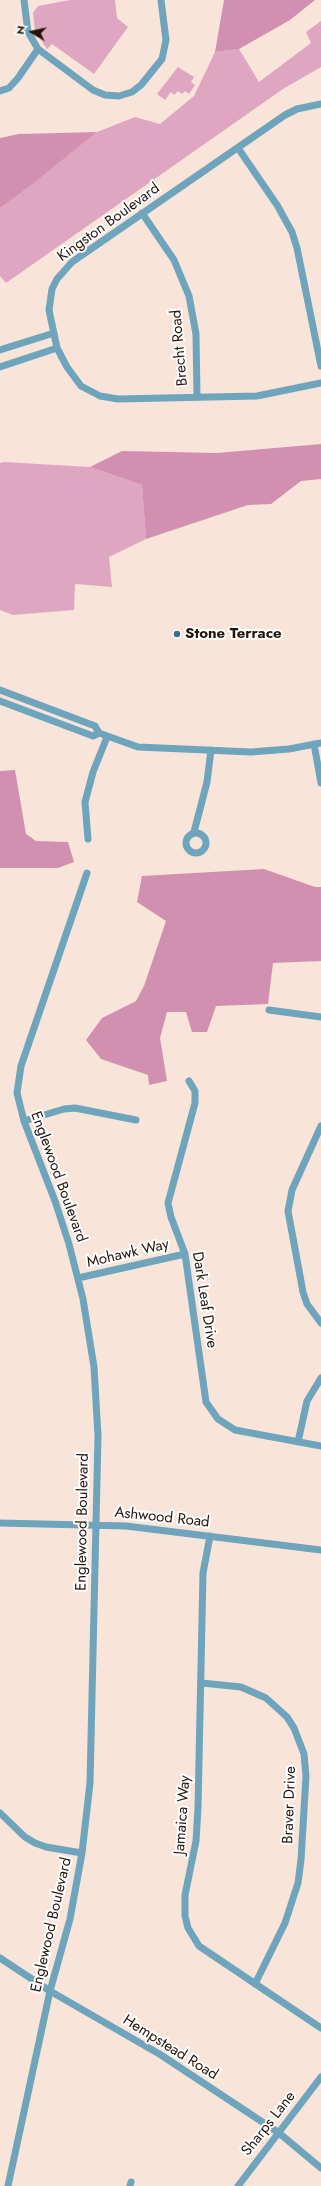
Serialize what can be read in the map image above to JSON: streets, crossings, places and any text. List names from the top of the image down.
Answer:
{
  "streets": {
    "street": [
      "Kingston Boulevard",
      "Brecht Road",
      "Englewood Boulevard",
      "Mohawk Way",
      "Dark Leaf Drive",
      "Ashwood Road",
      "Braver Drive",
      "Jamaica Way",
      "Hempstead Road",
      "Sharps Lane"
    ]
  },
  "crossings": [
    ["Kingston Boulevard", "Brecht Road"],
    ["Englewood Boulevard", "Mohawk Way"],
    ["Englewood Boulevard", "Ashwood Road"],
    ["Englewood Boulevard", "Hempstead Road"],
    ["Mohawk Way", "Dark Leaf Drive"],
    ["Ashwood Road", "Jamaica Way"],
    ["Braver Drive", "Jamaica Way"],
    ["Hempstead Road", "Sharps Lane"]
  ],
  "places": ["Stone Terrace"],
  "north": "left"
}
